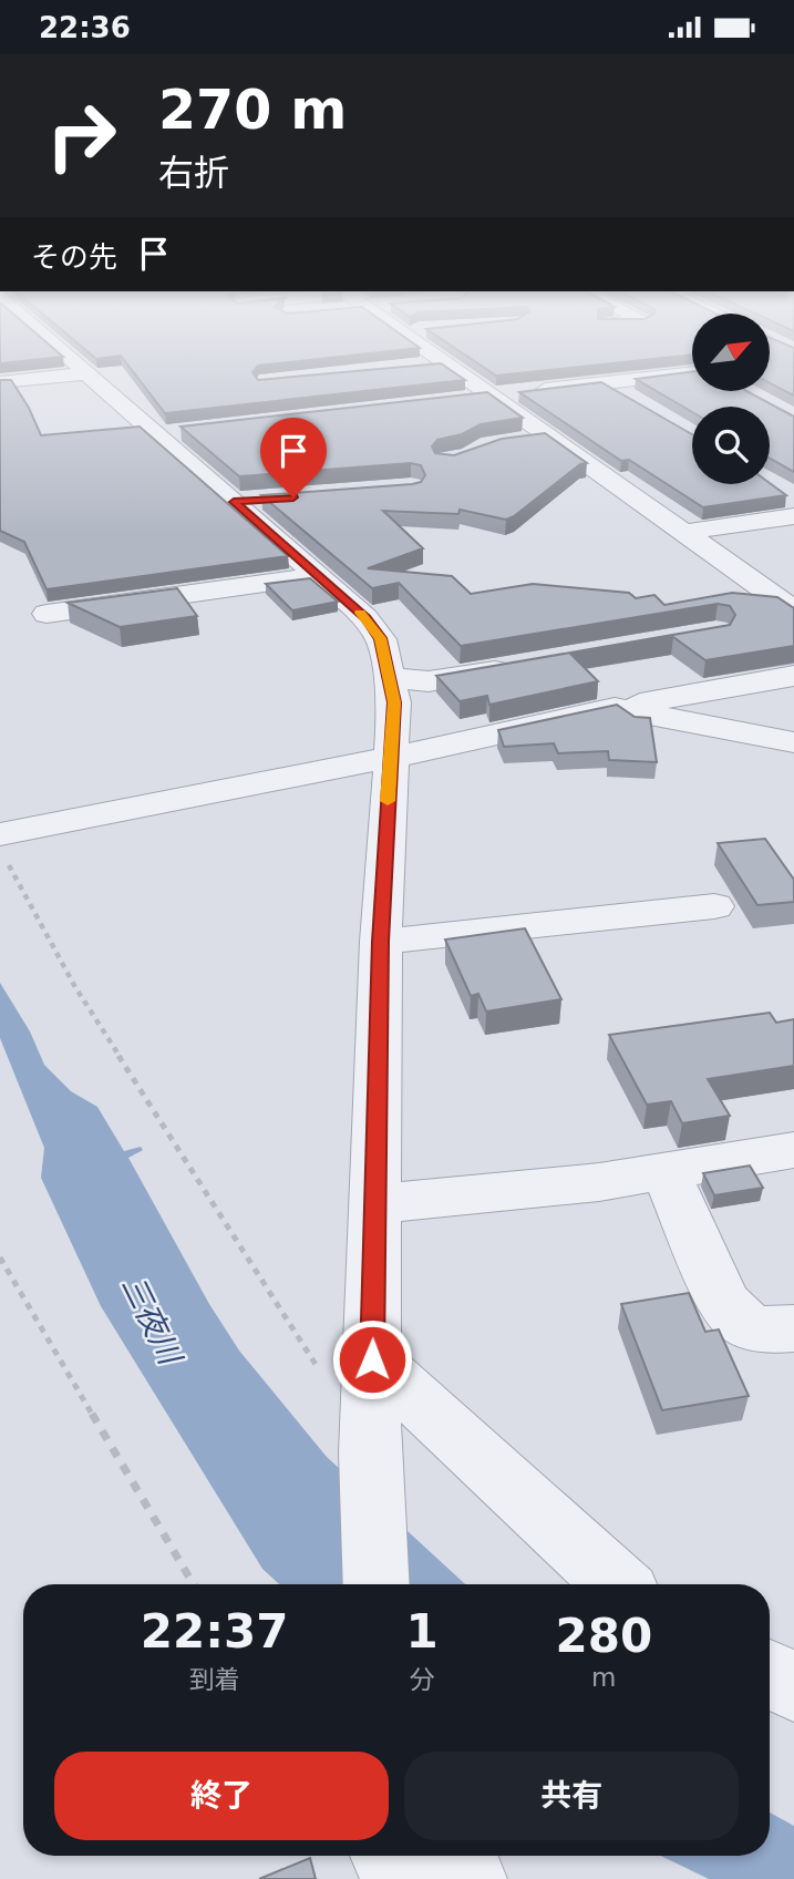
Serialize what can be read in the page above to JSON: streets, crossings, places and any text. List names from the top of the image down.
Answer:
{
  "water": ["三夜川"],
  "north": "top right",
  "page": {
    "status": "22:36",
    "turn": ["270 m", "右折"],
    "then": "その先",
    "eta": [
      "22:37",
      "到着",
      "1",
      "分",
      "280",
      "m"
    ],
    "buttons": ["終了", "共有"]
  }
}
